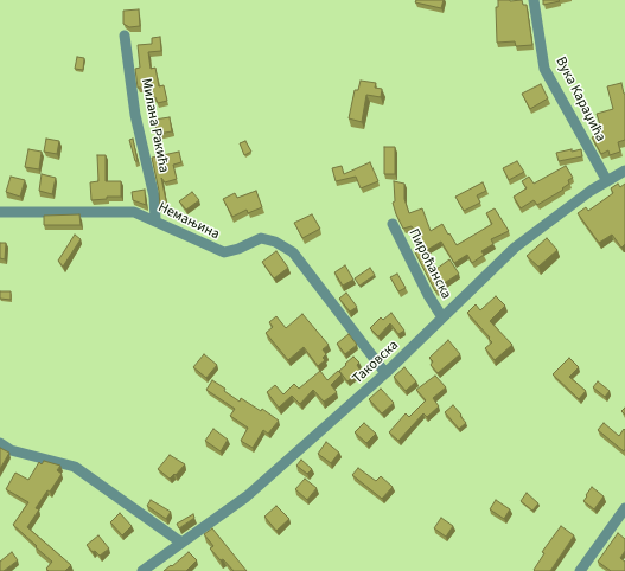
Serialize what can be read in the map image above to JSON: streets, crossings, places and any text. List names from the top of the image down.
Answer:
{
  "streets": {
    "street": [
      "Вука Караџића",
      "Милана Ракића",
      "Немањина",
      "Пироћанска",
      "Таковска"
    ]
  },
  "crossings": [
    ["Вука Караџића", "Таковска"],
    ["Милана Ракића", "Немањина"],
    ["Немањина", "Таковска"],
    ["Пироћанска", "Таковска"]
  ]
}
